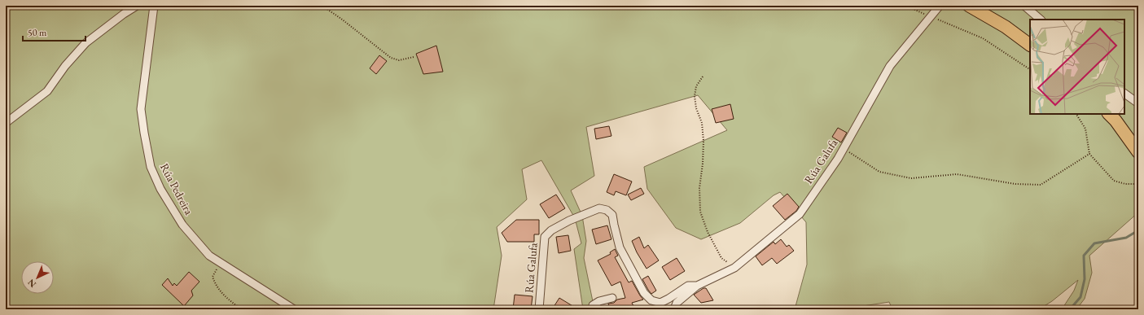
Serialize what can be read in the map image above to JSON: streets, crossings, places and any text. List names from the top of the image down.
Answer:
{
  "streets": {
    "street": ["Rúa Galufa", "Rúa Pedreira"]
  },
  "scale_bar": "50 m",
  "north": "bottom left"
}
